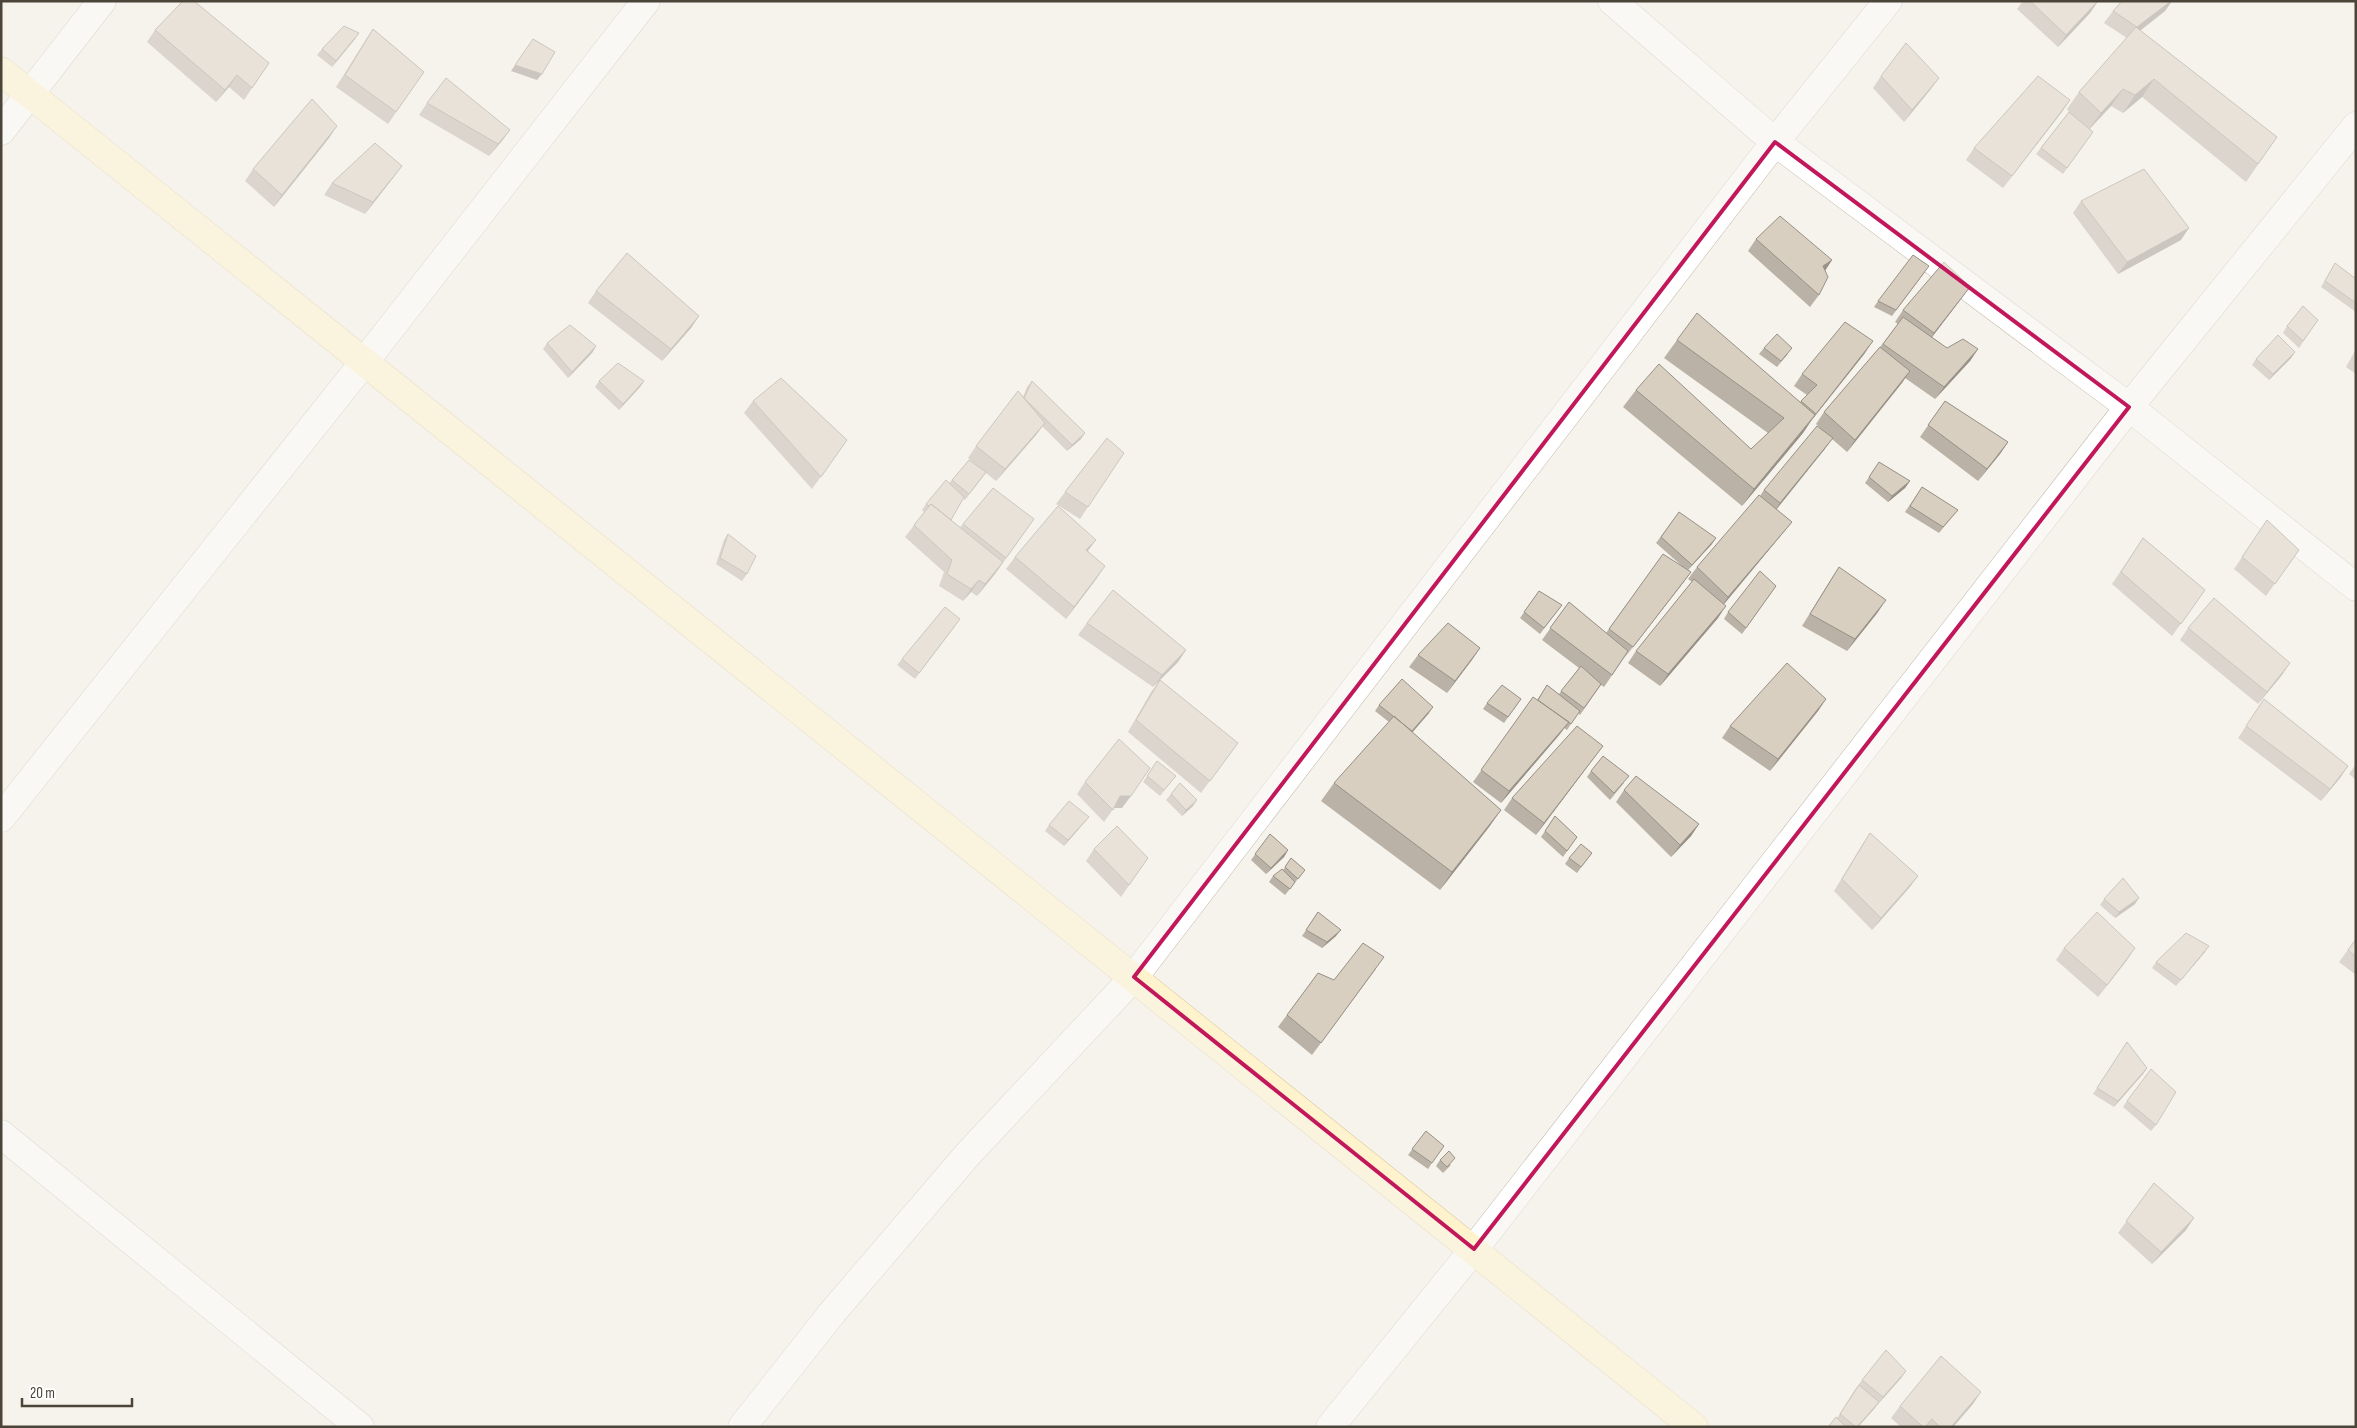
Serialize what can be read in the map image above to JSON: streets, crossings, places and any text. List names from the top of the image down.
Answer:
{
  "scale_bar": "20 m"
}
